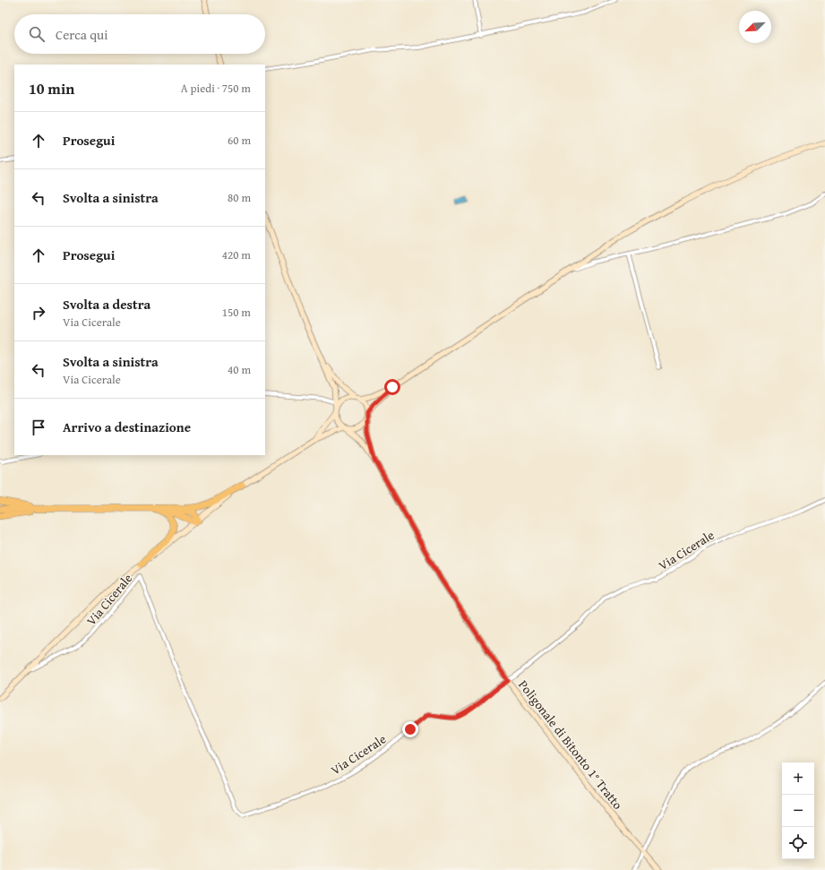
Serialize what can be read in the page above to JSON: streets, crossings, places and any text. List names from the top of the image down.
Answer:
{
  "streets": {
    "main road": ["Poligonale di Bitonto 1° Tratto"],
    "street": ["Via Cicerale"]
  },
  "crossings": [
    ["Via Cicerale", "Poligonale di Bitonto 1° Tratto"]
  ],
  "north": "bottom left",
  "page": {
    "search": "Cerca qui",
    "heading": ["10 min", "A piedi · 750 m"],
    "list": [
      ["Prosegui", "60 m"],
      ["Svolta a sinistra", "80 m"],
      ["Prosegui", "420 m"],
      ["Svolta a destra", "Via Cicerale", "150 m"],
      ["Svolta a sinistra", "Via Cicerale", "40 m"],
      "Arrivo a destinazione"
    ],
    "map_buttons": ["+", "−"]
  }
}
